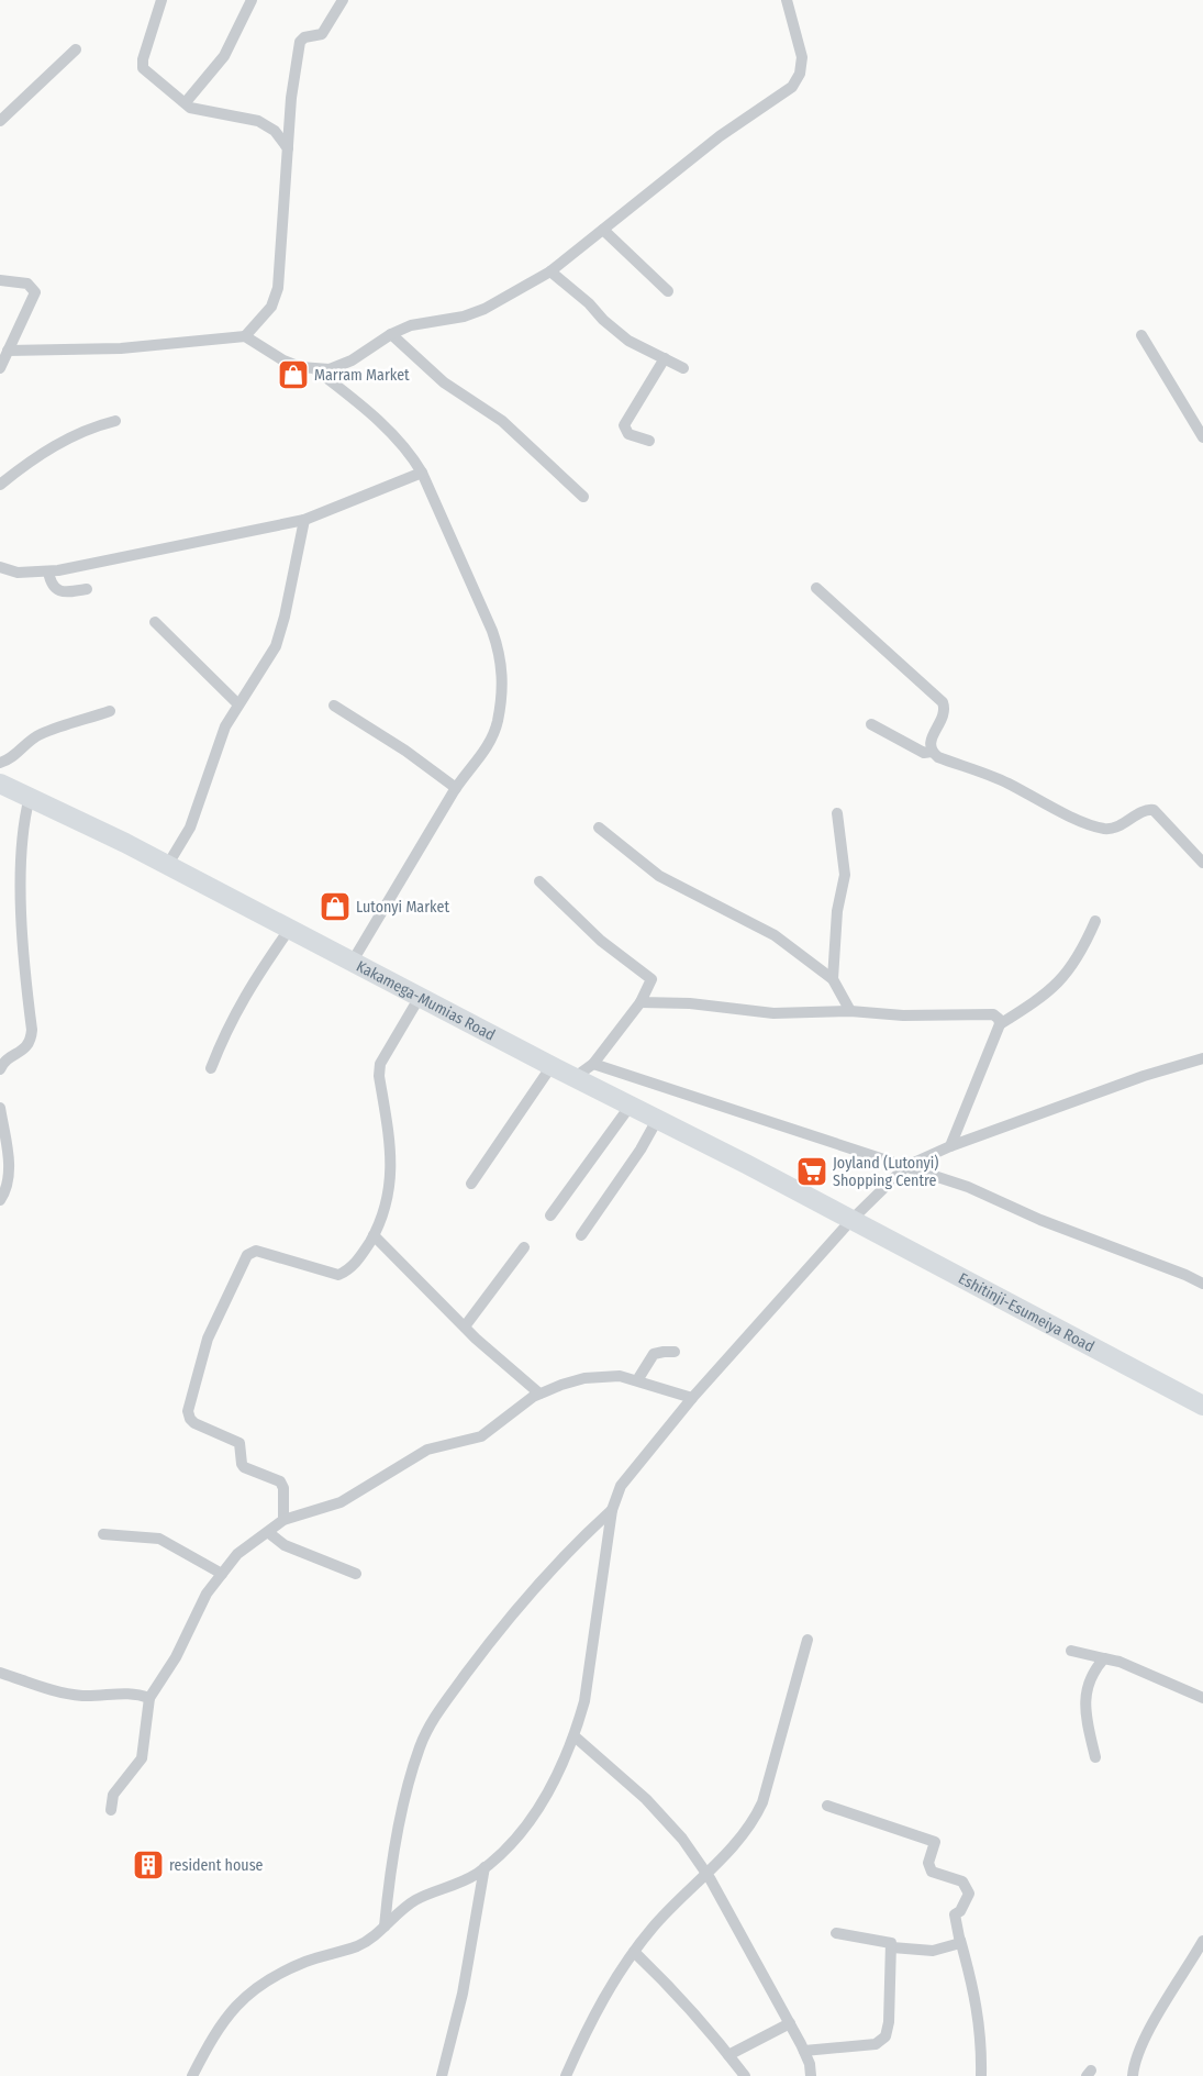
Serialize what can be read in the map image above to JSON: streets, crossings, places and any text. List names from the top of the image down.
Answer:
{
  "streets": {
    "highway": ["Kakamega-Mumias Road", "Eshitinji-Esumeiya Road"]
  },
  "crossings": [
    ["Kakamega-Mumias Road", "Eshitinji-Esumeiya Road"]
  ],
  "places": {
    "shop": ["Marram Market", "Lutonyi Market"],
    "supermarket": ["Joyland (Lutonyi) Shopping Centre"],
    "building": ["resident house"]
  }
}
